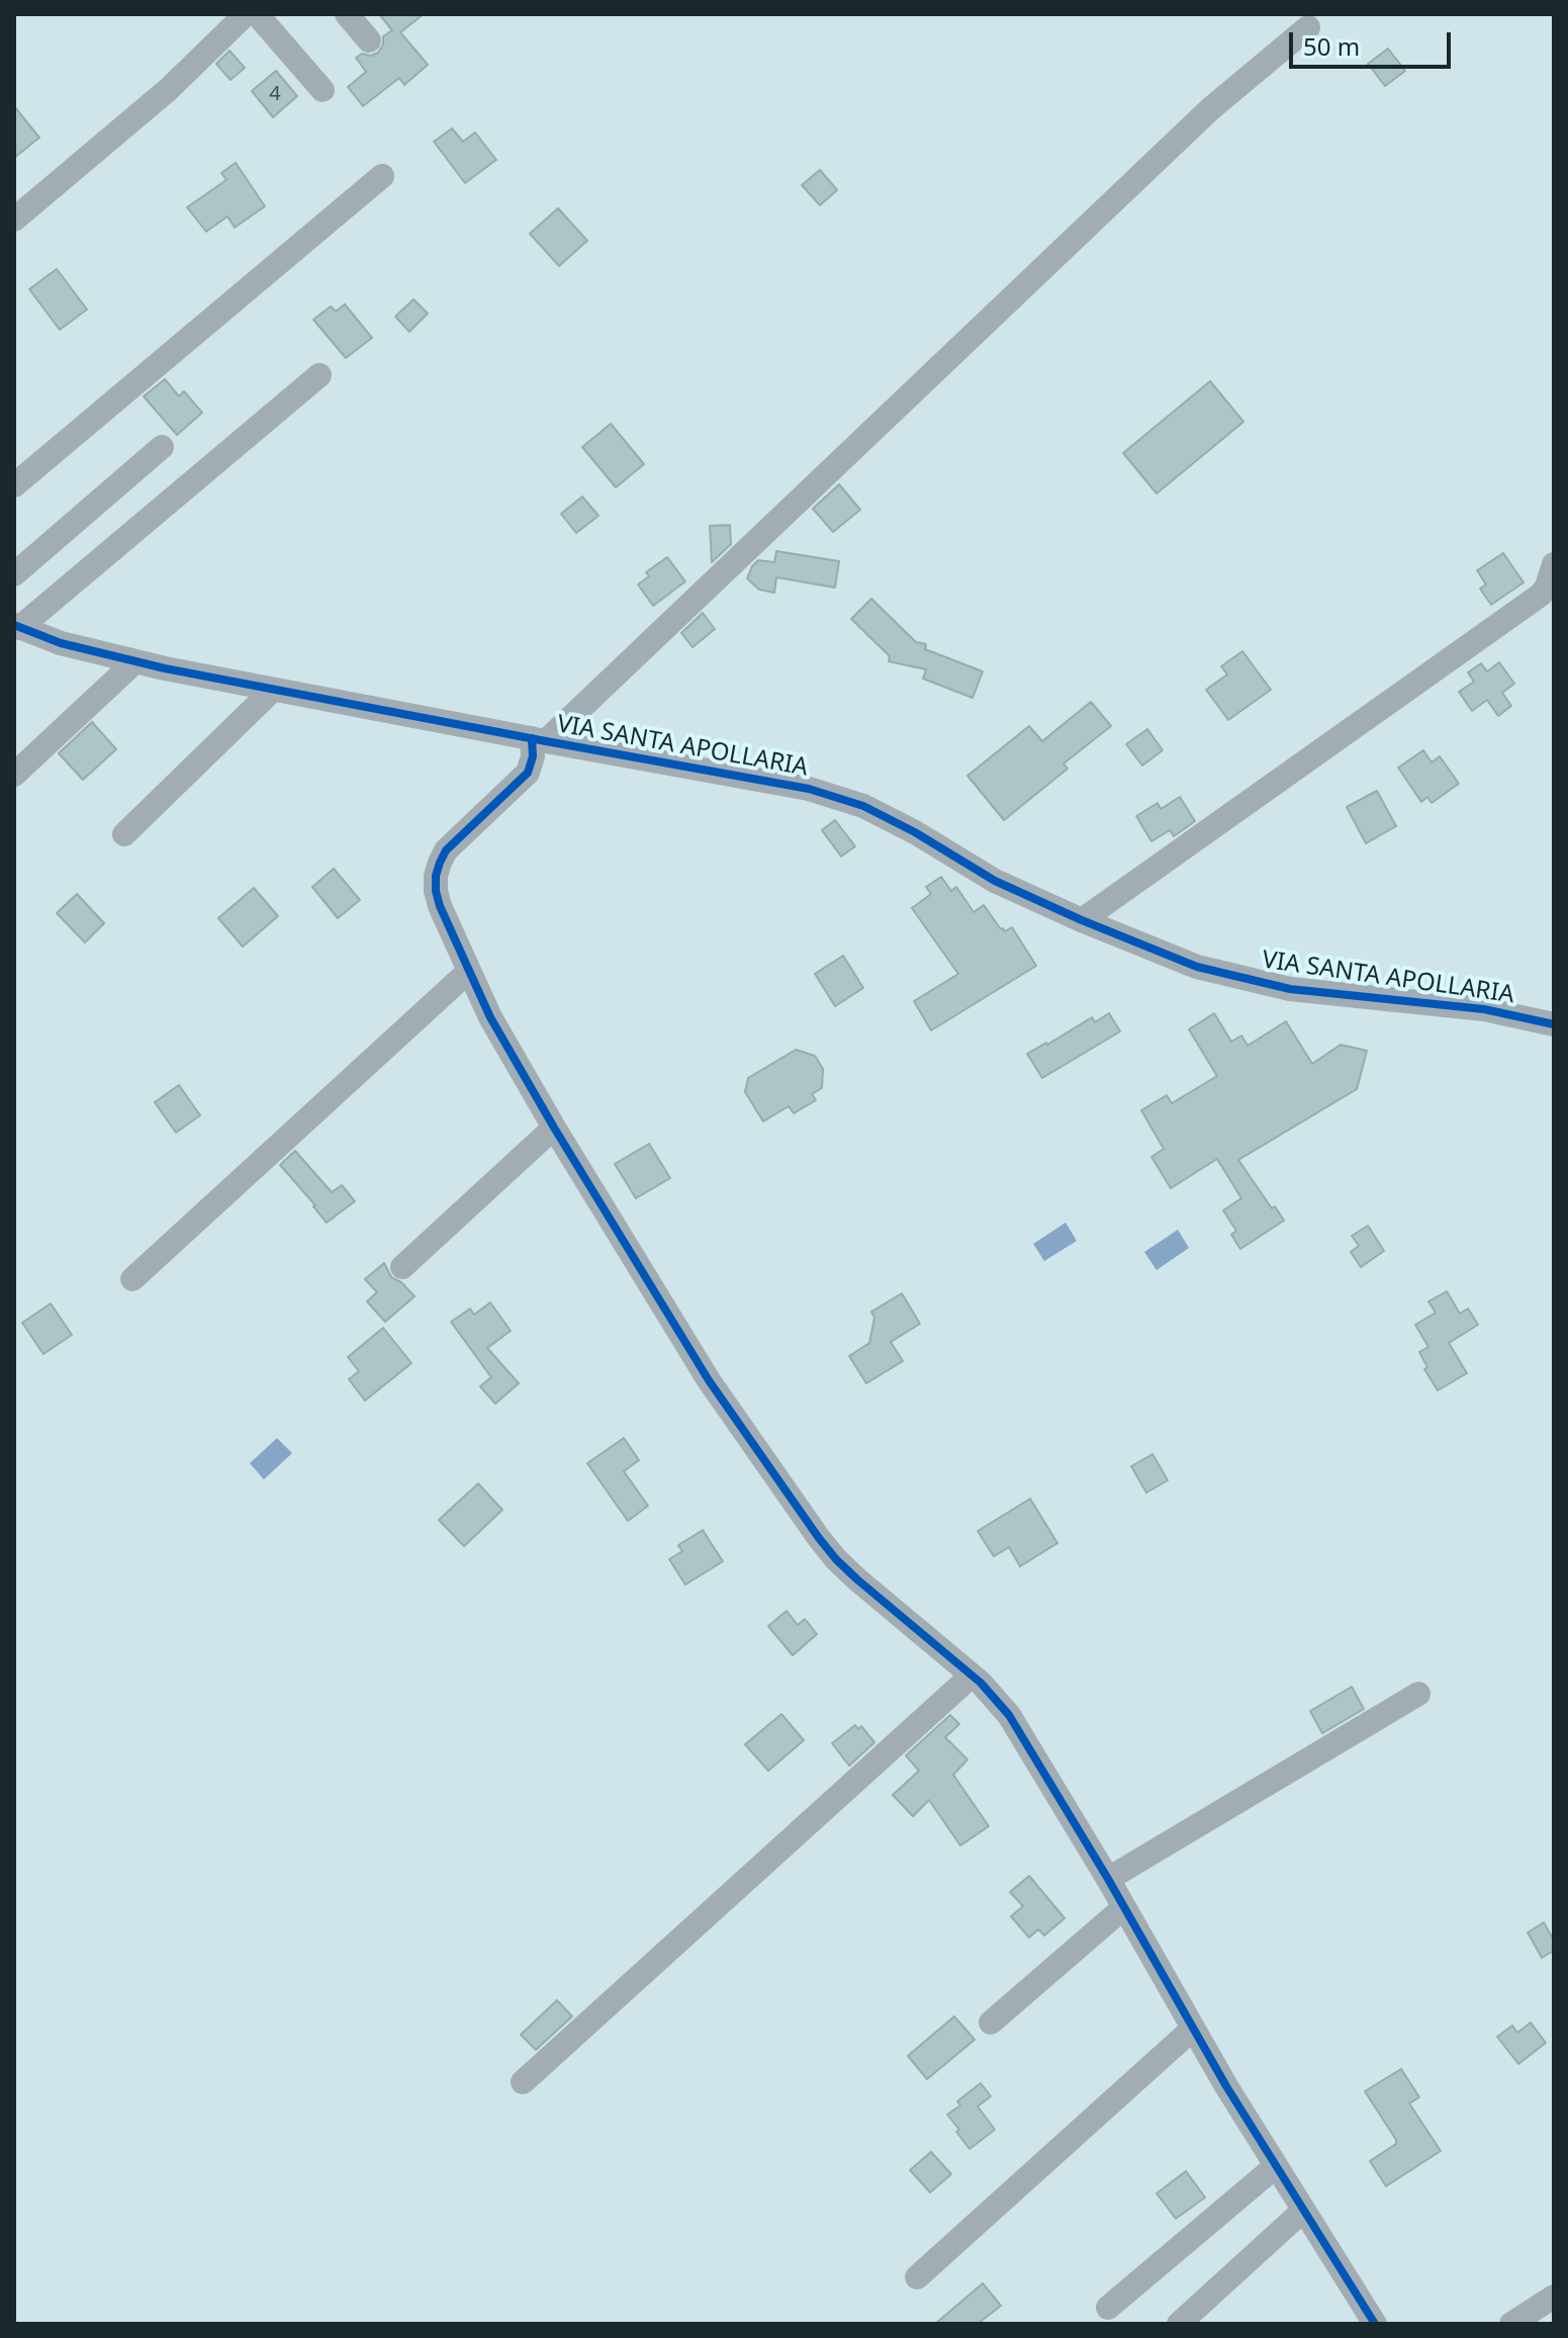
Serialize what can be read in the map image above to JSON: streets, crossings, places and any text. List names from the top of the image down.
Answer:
{
  "streets": {
    "street": ["VIA SANTA APOLLARIA"]
  },
  "house_numbers": ["4"],
  "scale_bar": "50 m"
}
